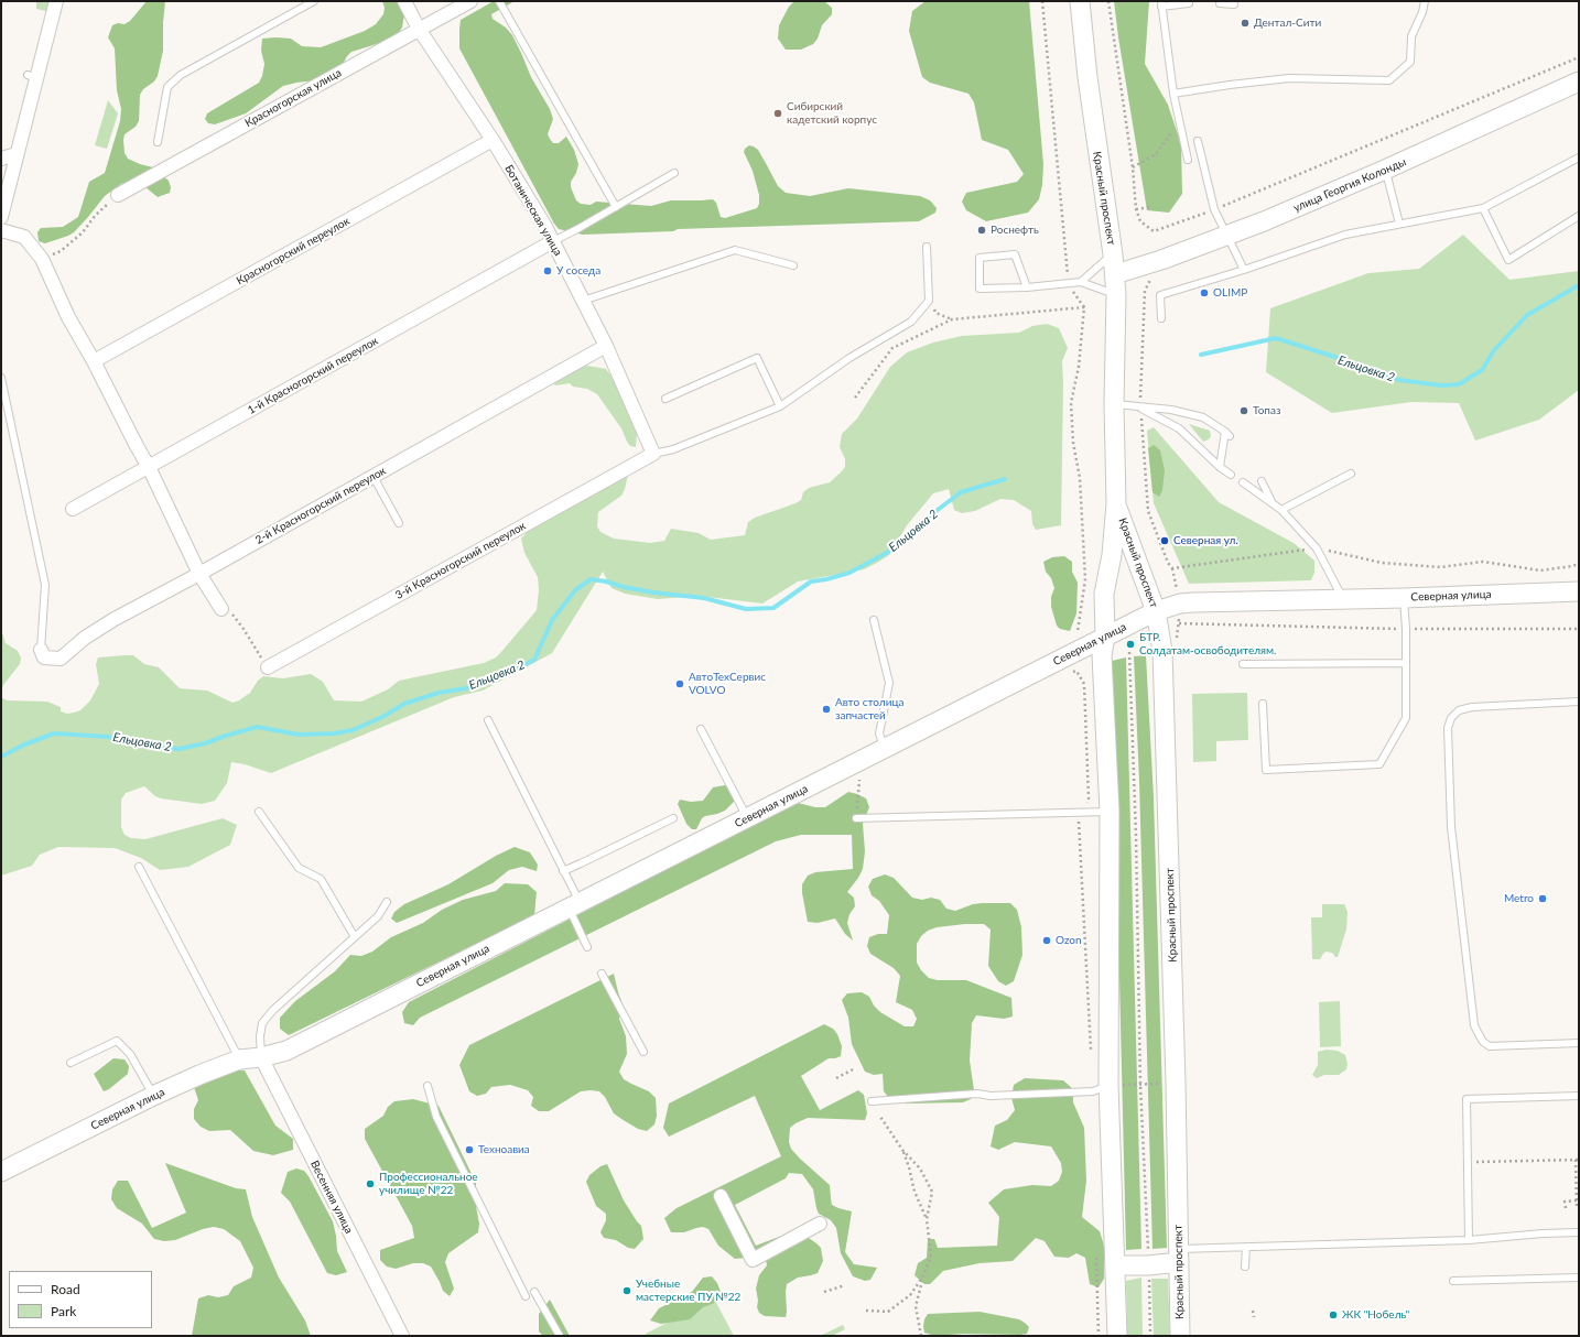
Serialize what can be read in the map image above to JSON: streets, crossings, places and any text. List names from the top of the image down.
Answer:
{
  "streets": {
    "main road": ["улица Георгия Колонды", "Красный проспект", "Северная улица"],
    "street": [
      "Красногорская улица",
      "Ботаническая улица",
      "Красногорский переулок",
      "1-й Красногорский переулок",
      "2-й Красногорский переулок",
      "3-й Красногорский переулок",
      "Весенняя улица"
    ]
  },
  "crossings": [
    ["Красногорская улица", "Ботаническая улица"],
    ["улица Георгия Колонды", "Красный проспект"],
    ["Красный проспект", "Северная улица"],
    ["Ботаническая улица", "Красногорский переулок"],
    ["Ботаническая улица", "1-й Красногорский переулок"],
    ["Ботаническая улица", "2-й Красногорский переулок"],
    ["Ботаническая улица", "3-й Красногорский переулок"],
    ["Северная улица", "Весенняя улица"]
  ],
  "water": ["Ельцовка 2"],
  "places": [
    "Дентал-Сити",
    "Сибирский кадетский корпус",
    "Роснефть",
    "У соседа",
    "OLIMP",
    "Топаз",
    "Северная ул.",
    "БТР. Солдатам-освободителям.",
    "АвтоТехСервис VOLVO",
    "Авто столица запчастей",
    "Metro",
    "Ozon",
    "Техноавиа",
    "Профессиональное училище №22",
    "Учебные мастерские ПУ №22",
    "ЖК \"Нобель\""
  ],
  "legend": ["Road", "Park"]
}
